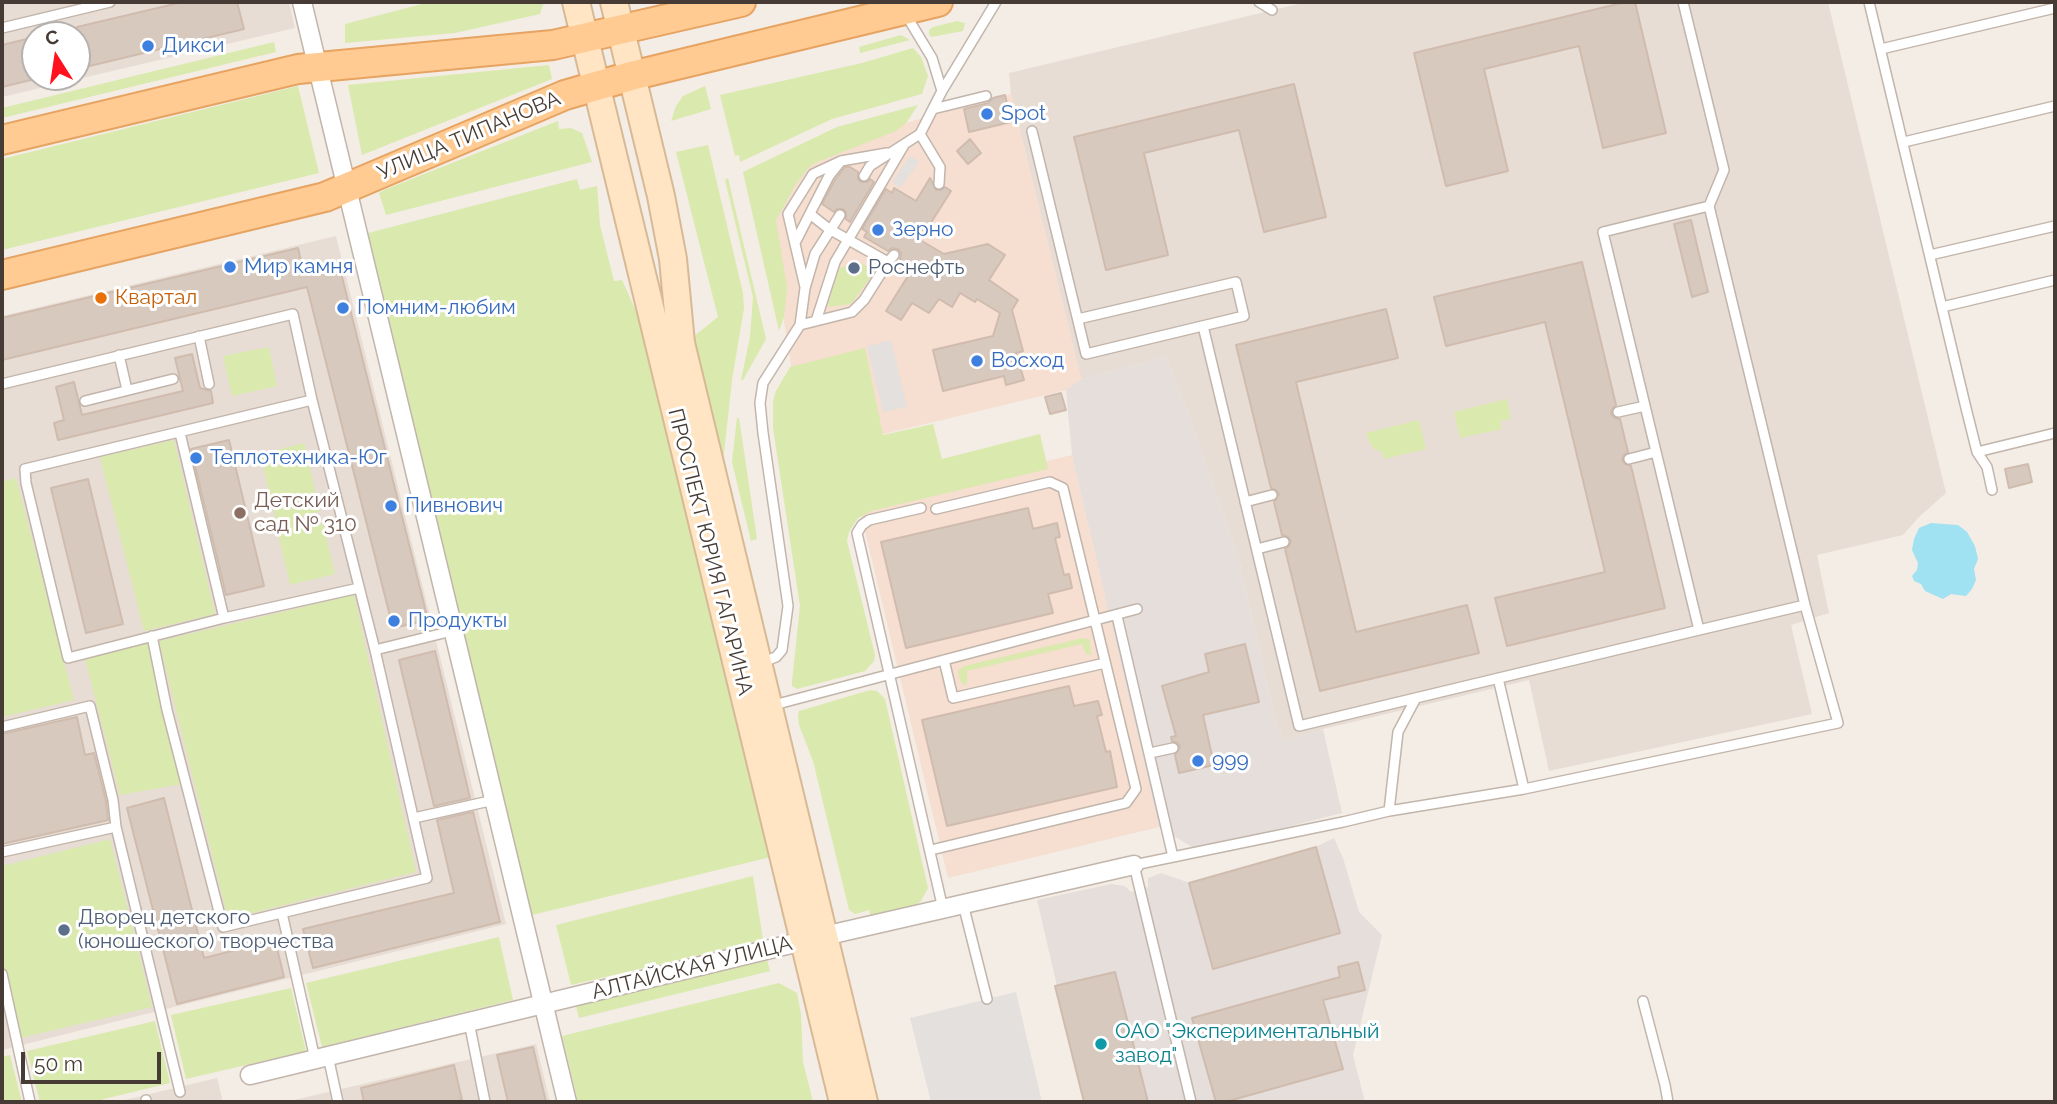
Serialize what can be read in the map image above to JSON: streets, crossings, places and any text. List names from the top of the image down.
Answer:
{
  "streets": {
    "main road": ["УЛИЦА ТИПАНОВА", "ПРОСПЕКТ ЮРИЯ ГАГАРИНА"],
    "street": ["АЛТАЙСКАЯ УЛИЦА"]
  },
  "crossings": [
    ["УЛИЦА ТИПАНОВА", "ПРОСПЕКТ ЮРИЯ ГАГАРИНА"],
    ["ПРОСПЕКТ ЮРИЯ ГАГАРИНА", "АЛТАЙСКАЯ УЛИЦА"]
  ],
  "places": [
    "Дикси",
    "Spot",
    "Зерно",
    "Мир камня",
    "Роснефть",
    "Квартал",
    "Помним-любим",
    "Восход",
    "Теплотехника-Юг",
    "Пивнович",
    "Детский сад № 310",
    "Продукты",
    "999",
    "Дворец детского (юношеского) творчества",
    "ОАО \"Экспериментальный завод\""
  ],
  "scale_bar": "50 m",
  "north": "top"
}
